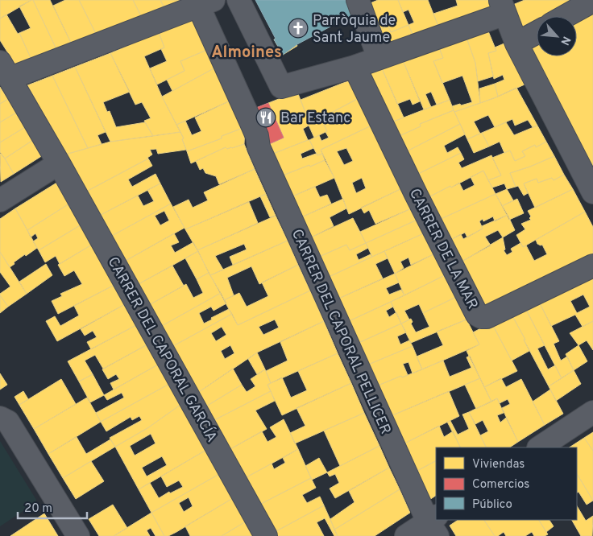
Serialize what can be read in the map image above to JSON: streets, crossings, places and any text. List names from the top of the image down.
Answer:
{
  "streets": {
    "street": ["CARRER DE LA MAR", "CARRER DEL CAPORAL PELLICER", "CARRER DEL CAPORAL GARCÍA"]
  },
  "districts": ["Almoines"],
  "places": {
    "church": ["Parròquia de Sant Jaume"],
    "restaurant": ["Bar Estanc"]
  },
  "legend": ["Viviendas", "Comercios", "Público"],
  "scale_bar": "20 m",
  "north": "bottom right"
}
